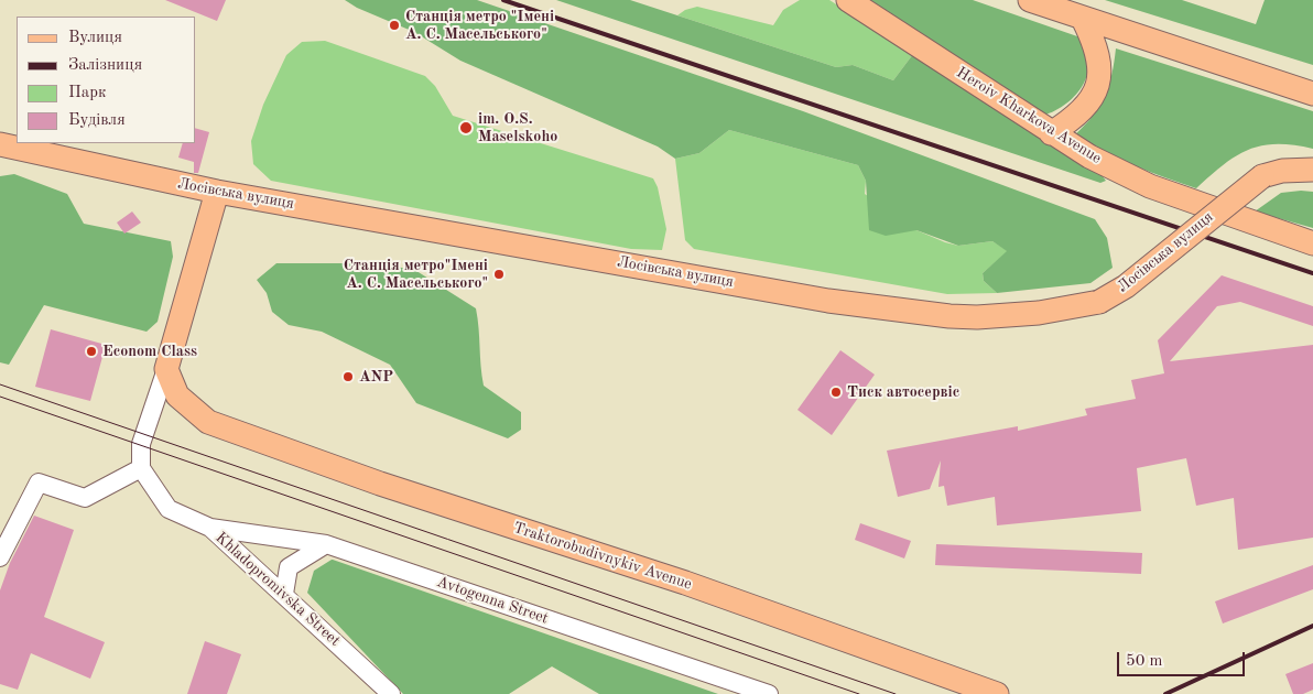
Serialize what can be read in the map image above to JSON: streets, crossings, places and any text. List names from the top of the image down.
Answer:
{
  "streets": {
    "main road": ["Heroiv Kharkova Avenue", "Лосівська вулиця", "Traktorobudivnykiv Avenue"],
    "street": ["Khladopromivska Street", "Avtogenna Street"]
  },
  "crossings": [
    ["Khladopromivska Street", "Avtogenna Street"]
  ],
  "places": [
    "Станція метро \"Імені А. С. Масельського\"",
    "іm. O.S. Maselskoho",
    "Станція метро\"Імені А. С. Масельського\"",
    "Econom Class",
    "ANP",
    "Тиск автосервіс"
  ],
  "legend": [
    "Вулиця",
    "Залізниця",
    "Парк",
    "Будівля"
  ],
  "scale_bar": "50 m"
}
